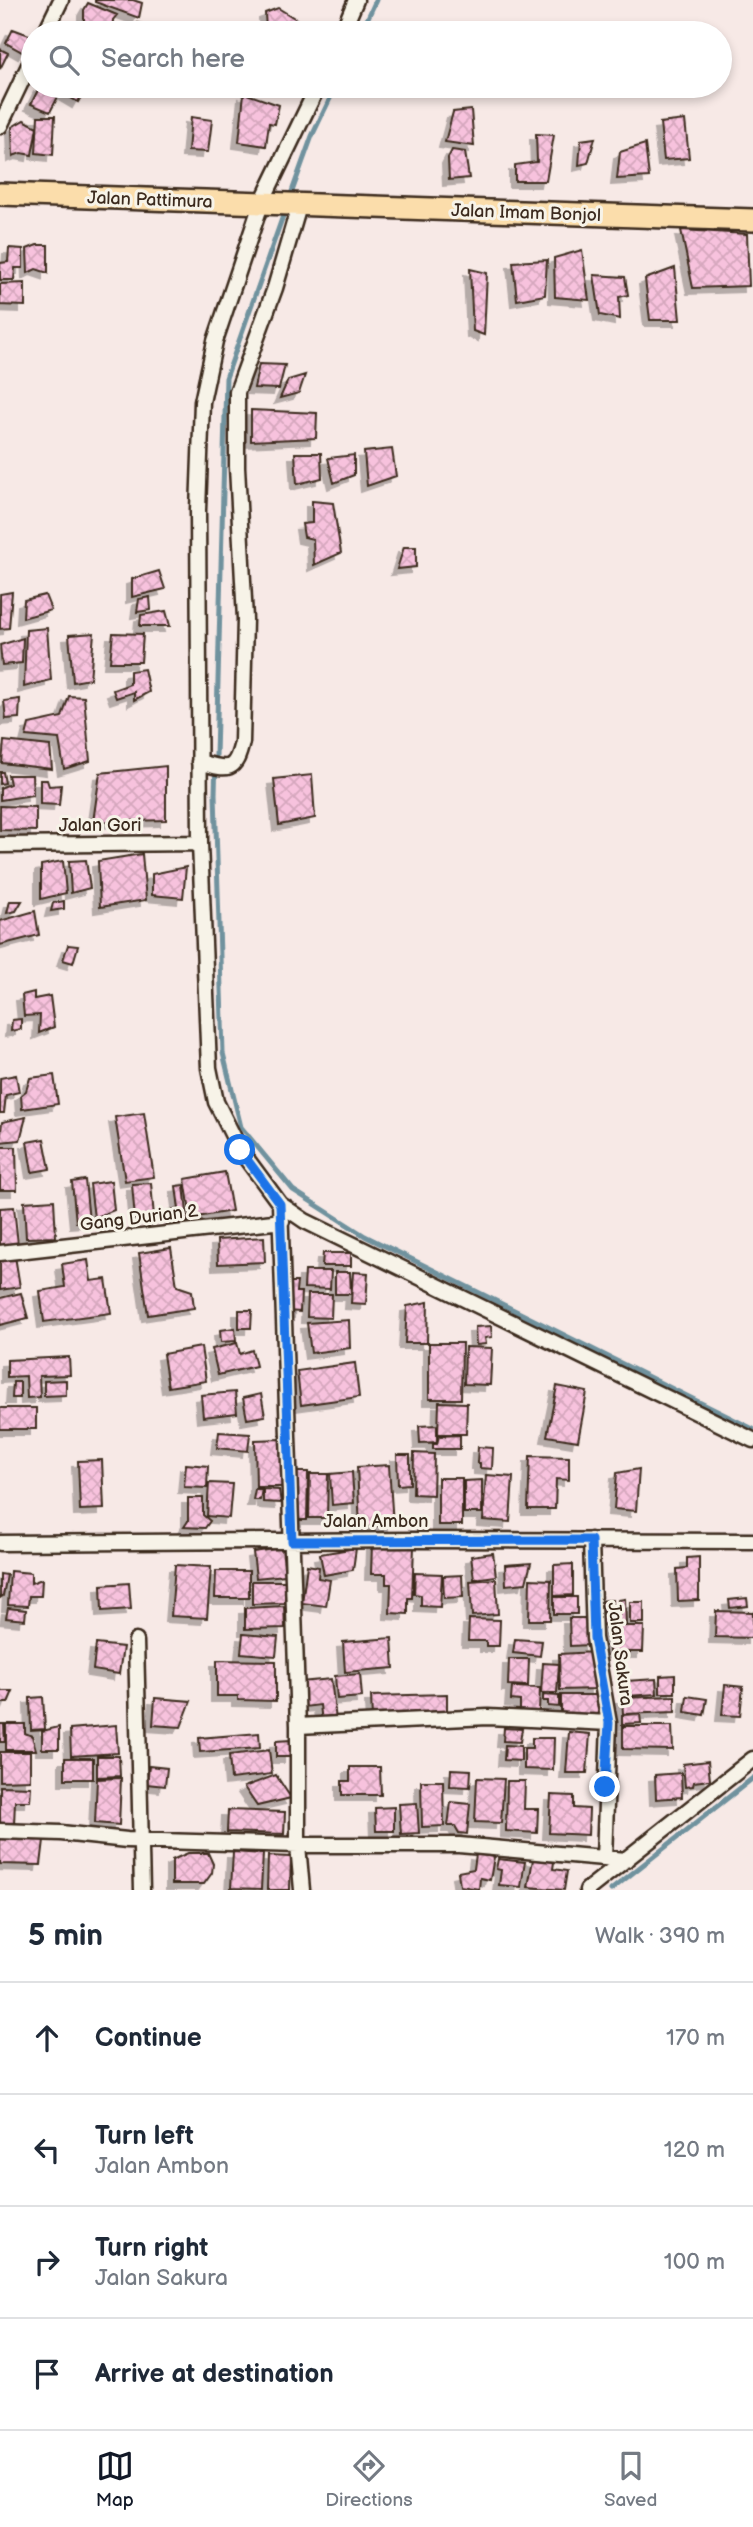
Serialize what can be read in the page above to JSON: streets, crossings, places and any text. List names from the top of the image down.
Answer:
{
  "streets": {
    "main road": ["Jalan Pattimura", "Jalan Imam Bonjol"],
    "street": [
      "Jalan Gori",
      "Gang Durian 2",
      "Jalan Ambon",
      "Jalan Sakura"
    ]
  },
  "crossings": [
    ["Jalan Pattimura", "Jalan Imam Bonjol"],
    ["Jalan Ambon", "Jalan Sakura"]
  ],
  "page": {
    "search": "Search here",
    "heading": ["5 min", "Walk · 390 m"],
    "list": [
      ["Continue", "170 m"],
      ["Turn left", "Jalan Ambon", "120 m"],
      ["Turn right", "Jalan Sakura", "100 m"],
      "Arrive at destination"
    ],
    "nav": ["Map", "Directions", "Saved"]
  }
}
